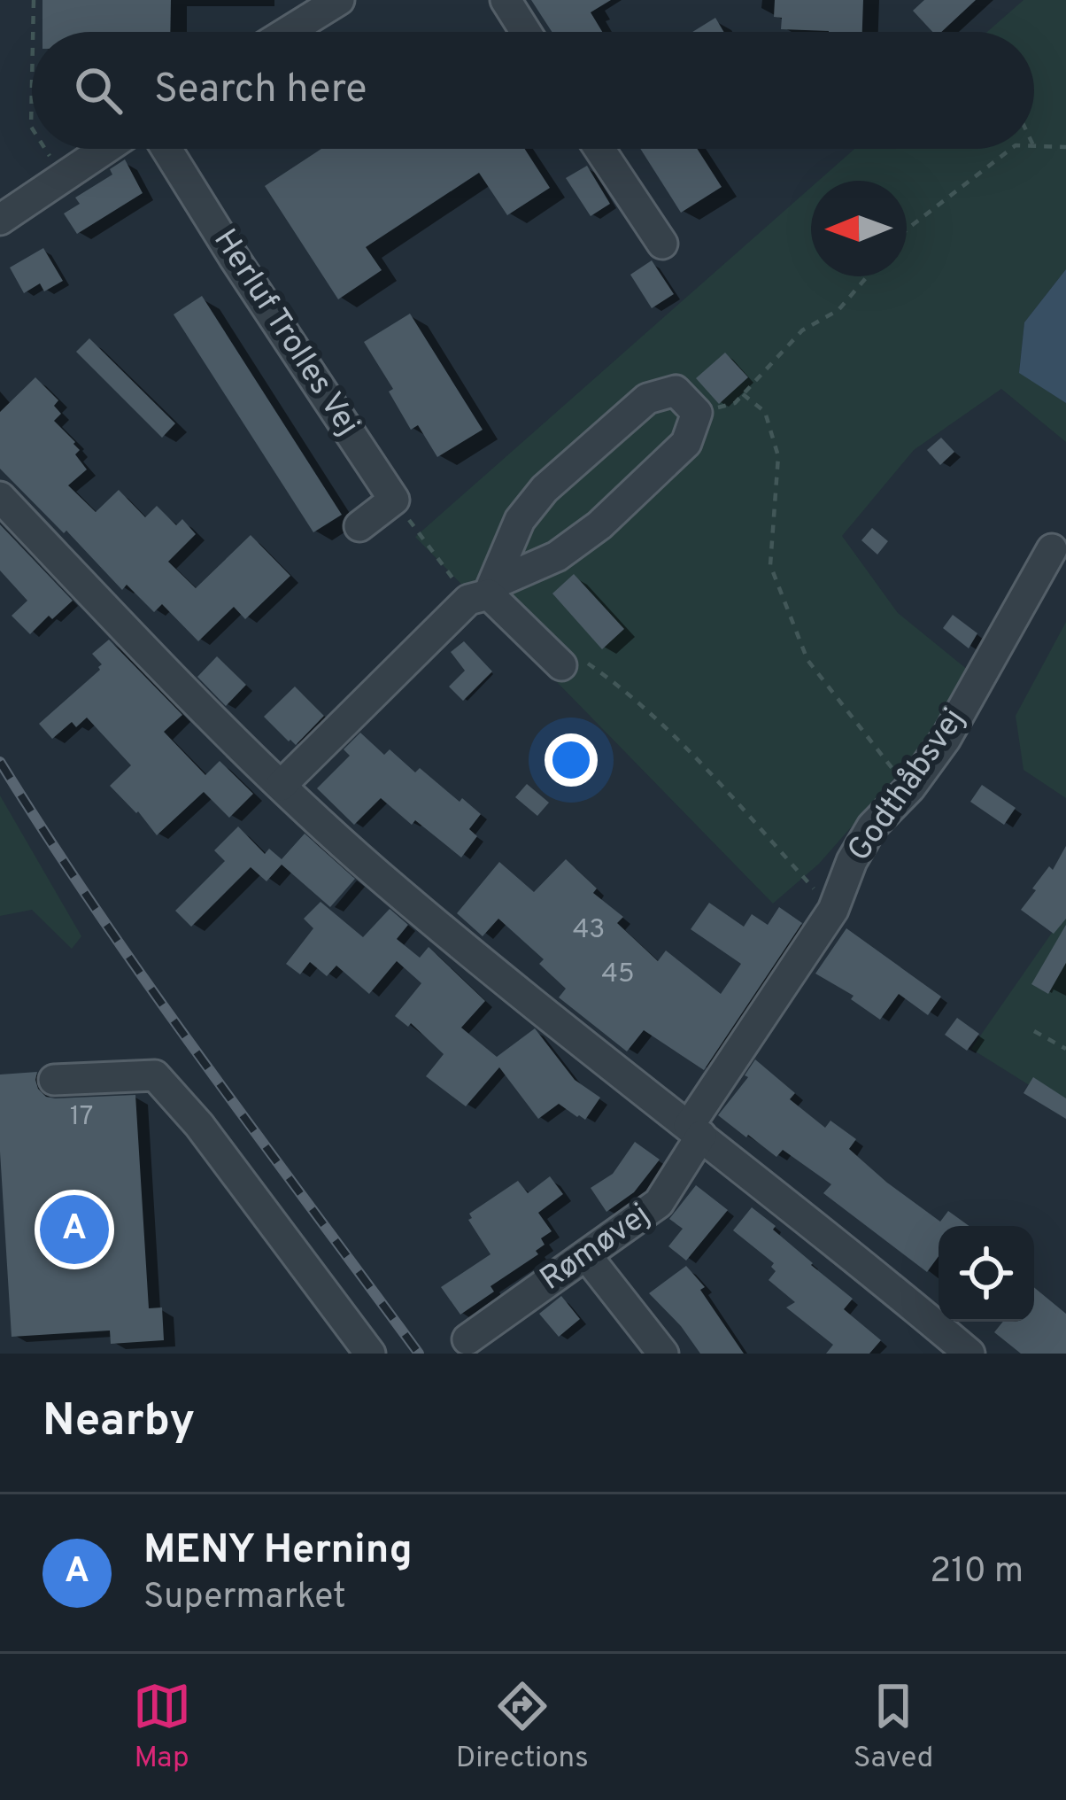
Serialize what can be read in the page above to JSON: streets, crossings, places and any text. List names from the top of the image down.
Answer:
{
  "streets": {
    "street": ["Herluf Trolles Vej", "Godthåbsvej", "Rømøvej"]
  },
  "crossings": [
    ["Godthåbsvej", "Rømøvej"]
  ],
  "house_numbers": ["43", "45", "17"],
  "north": "left",
  "page": {
    "search": "Search here",
    "pins": "A",
    "heading": "Nearby",
    "list": [
      {
        "mark": "A",
        "name": "MENY Herning",
        "note": "Supermarket",
        "value": "210 m"
      }
    ],
    "nav": ["Map", "Directions", "Saved"]
  }
}
